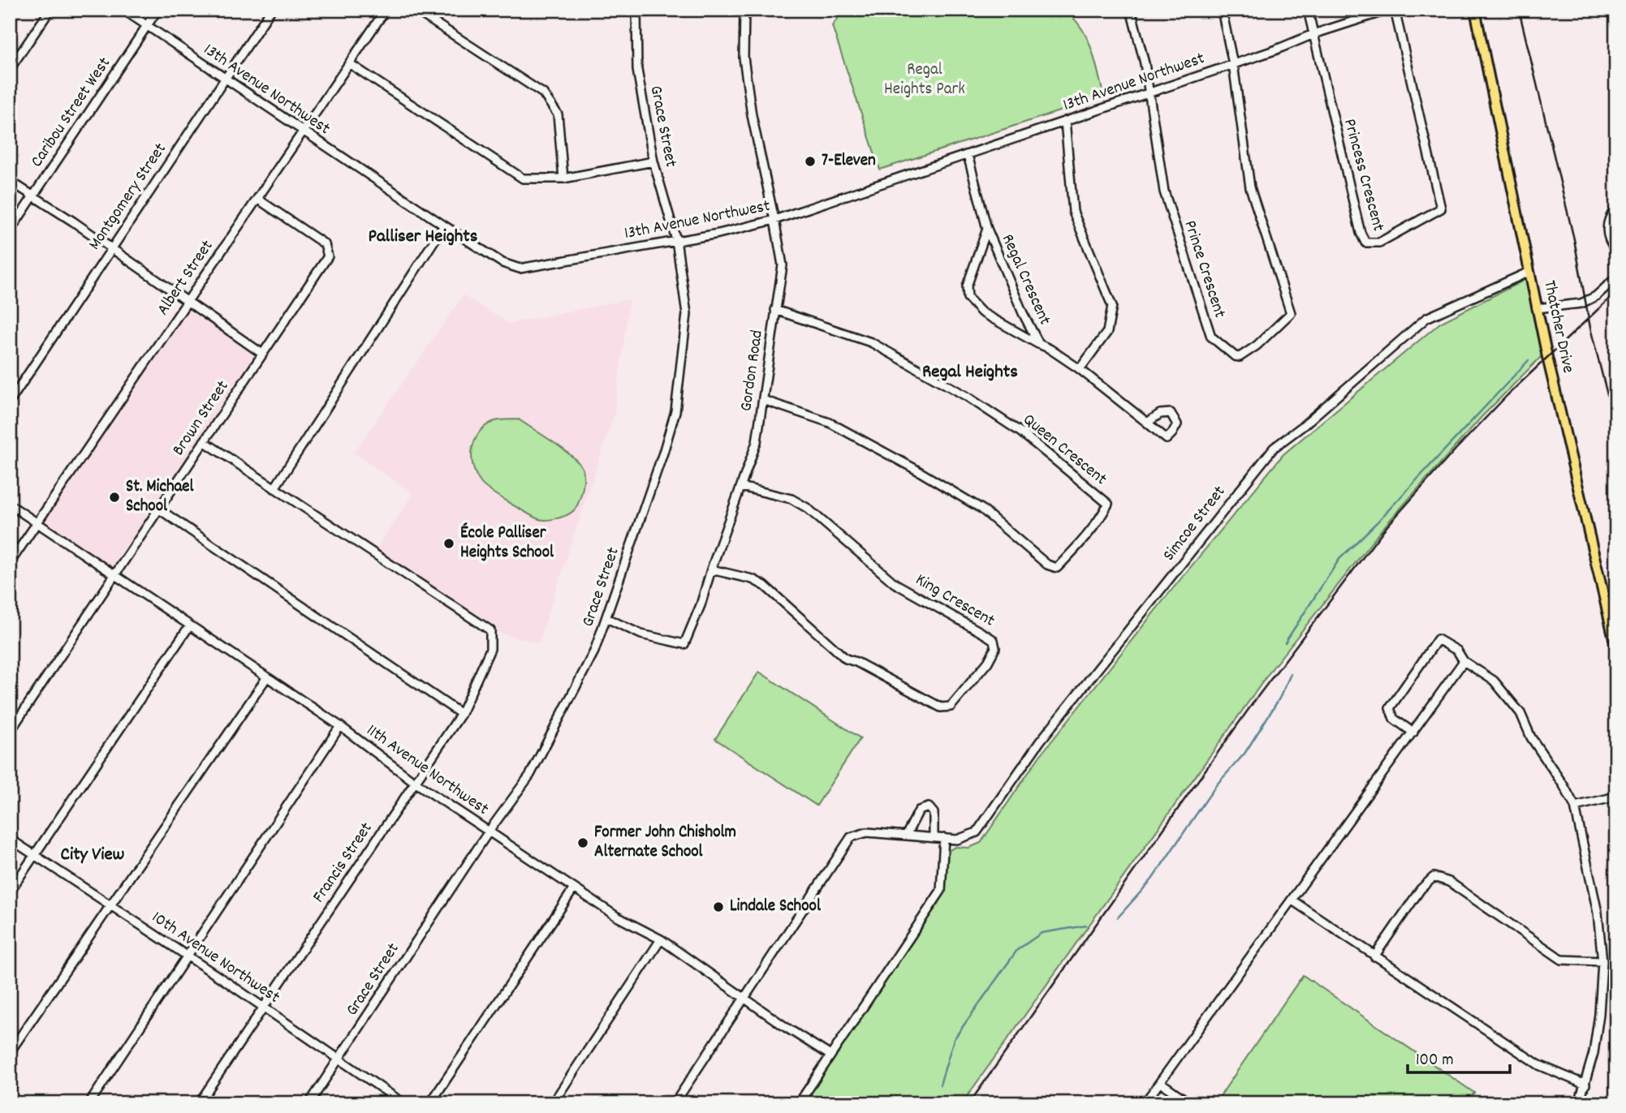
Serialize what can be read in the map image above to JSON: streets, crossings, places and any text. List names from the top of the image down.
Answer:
{
  "streets": {
    "main road": ["Thatcher Drive"],
    "street": [
      "13th Avenue Northwest",
      "Caribou Street West",
      "Grace Street",
      "Princess Crescent",
      "Montgomery Street",
      "Prince Crescent",
      "Albert Street",
      "Regal Crescent",
      "Gordon Road",
      "Brown Street",
      "Queen Crescent",
      "Simcoe Street",
      "King Crescent",
      "11th Avenue Northwest",
      "Francis Street",
      "10th Avenue Northwest"
    ]
  },
  "crossings": [
    ["13th Avenue Northwest", "Caribou Street West"],
    ["13th Avenue Northwest", "Grace Street"],
    ["13th Avenue Northwest", "Princess Crescent"],
    ["13th Avenue Northwest", "Montgomery Street"],
    ["13th Avenue Northwest", "Prince Crescent"],
    ["13th Avenue Northwest", "Albert Street"],
    ["13th Avenue Northwest", "Regal Crescent"],
    ["13th Avenue Northwest", "Gordon Road"],
    ["Grace Street", "Gordon Road"],
    ["Grace Street", "11th Avenue Northwest"],
    ["Grace Street", "10th Avenue Northwest"],
    ["Albert Street", "Brown Street"],
    ["Albert Street", "11th Avenue Northwest"],
    ["Thatcher Drive", "Simcoe Street"],
    ["Gordon Road", "Queen Crescent"],
    ["Gordon Road", "King Crescent"],
    ["Brown Street", "11th Avenue Northwest"],
    ["Simcoe Street", "11th Avenue Northwest"],
    ["11th Avenue Northwest", "Francis Street"],
    ["Francis Street", "10th Avenue Northwest"]
  ],
  "districts": ["Palliser Heights", "Regal Heights", "City View"],
  "parks": ["Regal Heights Park"],
  "places": [
    "7-Eleven",
    "St. Michael School",
    "École Palliser Heights School",
    "Former John Chisholm Alternate School",
    "Lindale School"
  ],
  "scale_bar": "100 m"
}
